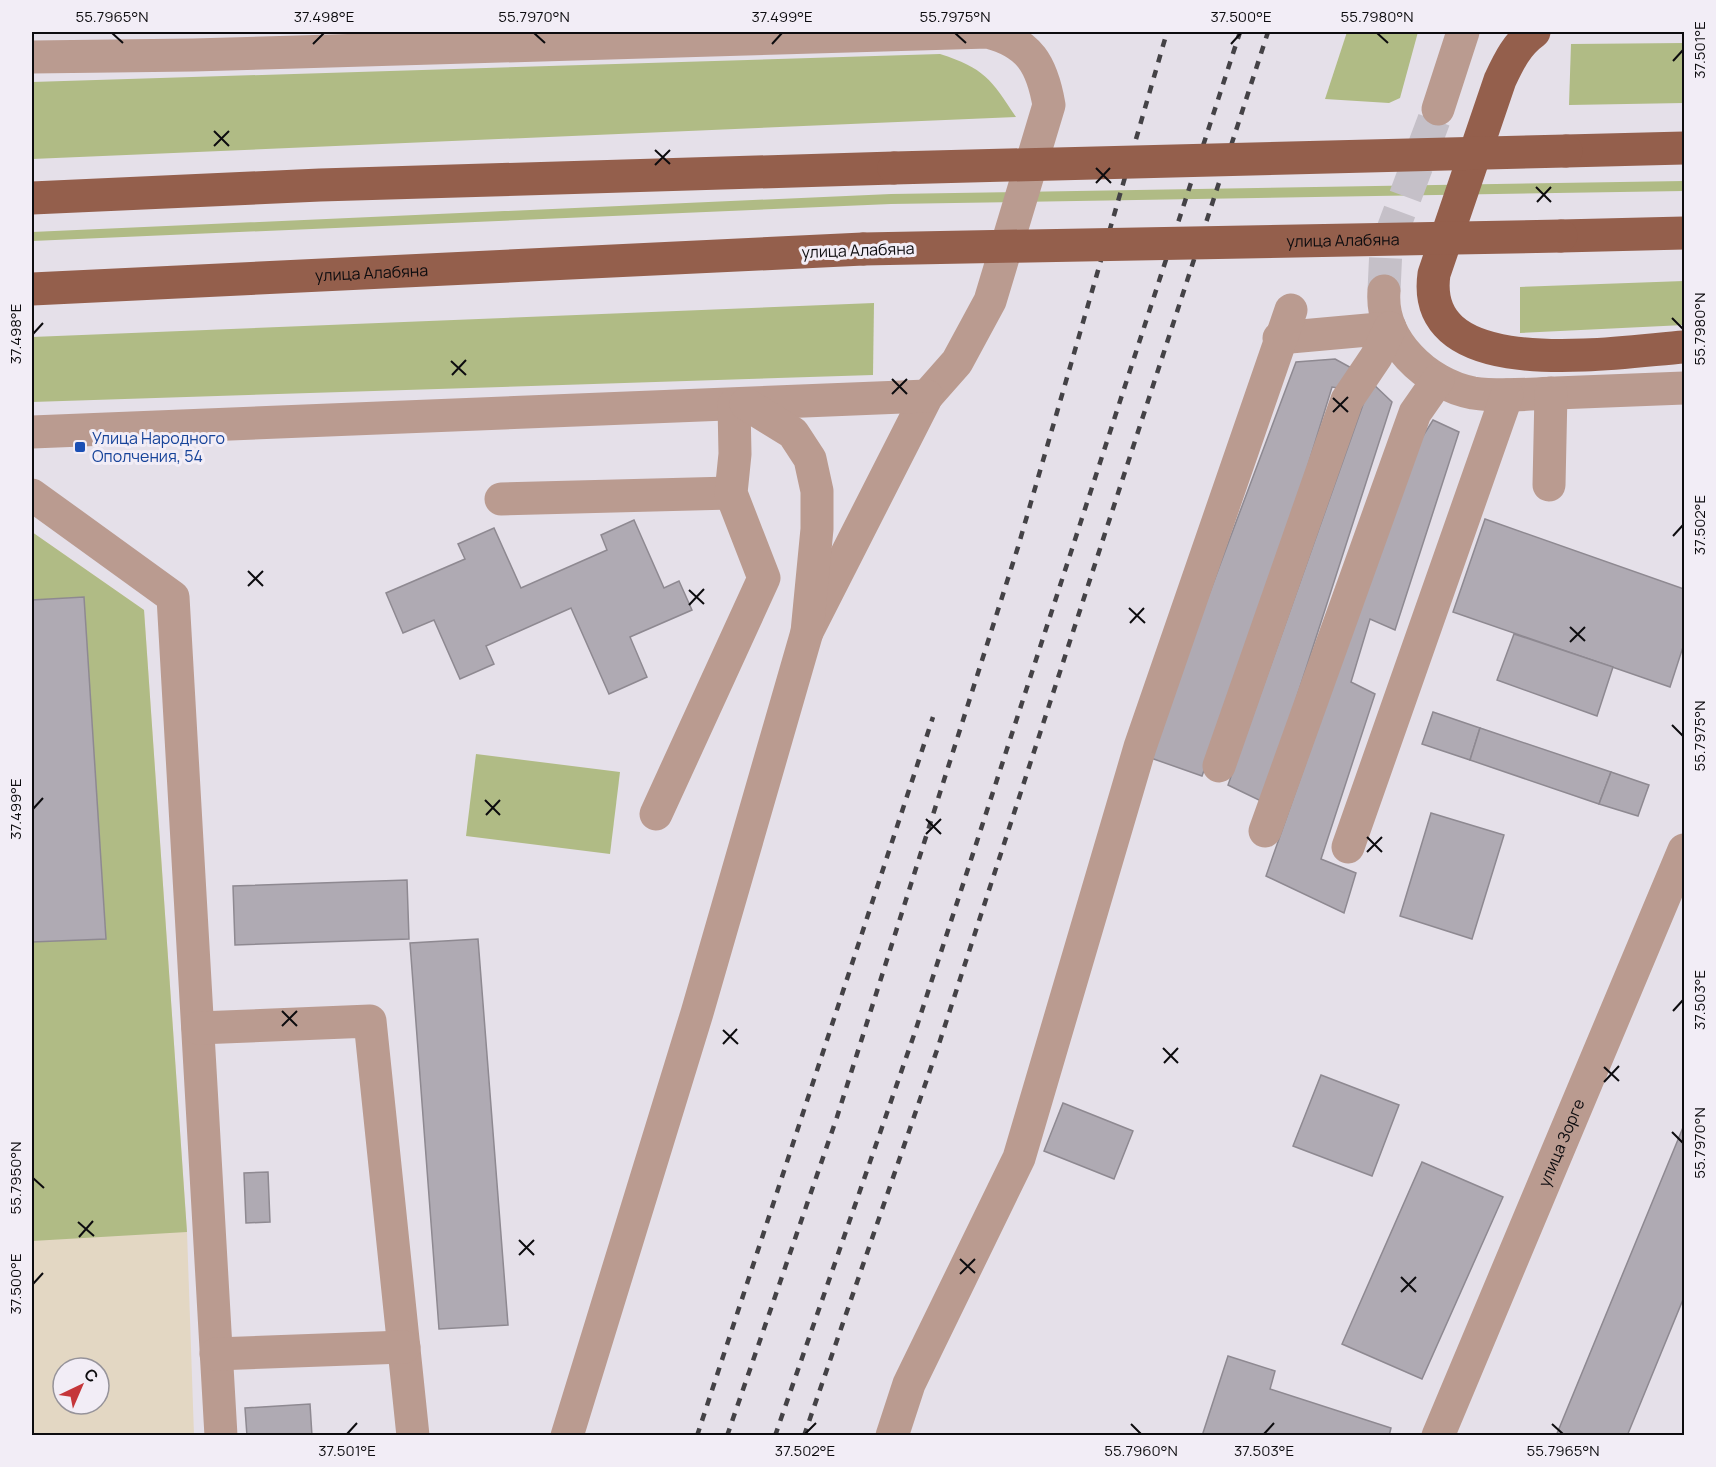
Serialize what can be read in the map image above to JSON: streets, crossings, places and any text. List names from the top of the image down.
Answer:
{
  "streets": {
    "main road": ["улица Алабяна"],
    "street": ["улица Зорге"]
  },
  "places": {
    "transit": ["Улица Народного Ополчения, 54"]
  },
  "north": "top right",
  "coordinates": [
    "55.7965°N",
    "37.498°E",
    "55.7970°N",
    "37.499°E",
    "55.7975°N",
    "37.500°E",
    "55.7980°N",
    "37.501°E",
    "37.502°E",
    "37.503°E",
    "55.7950°N",
    "55.7960°N"
  ]
}
